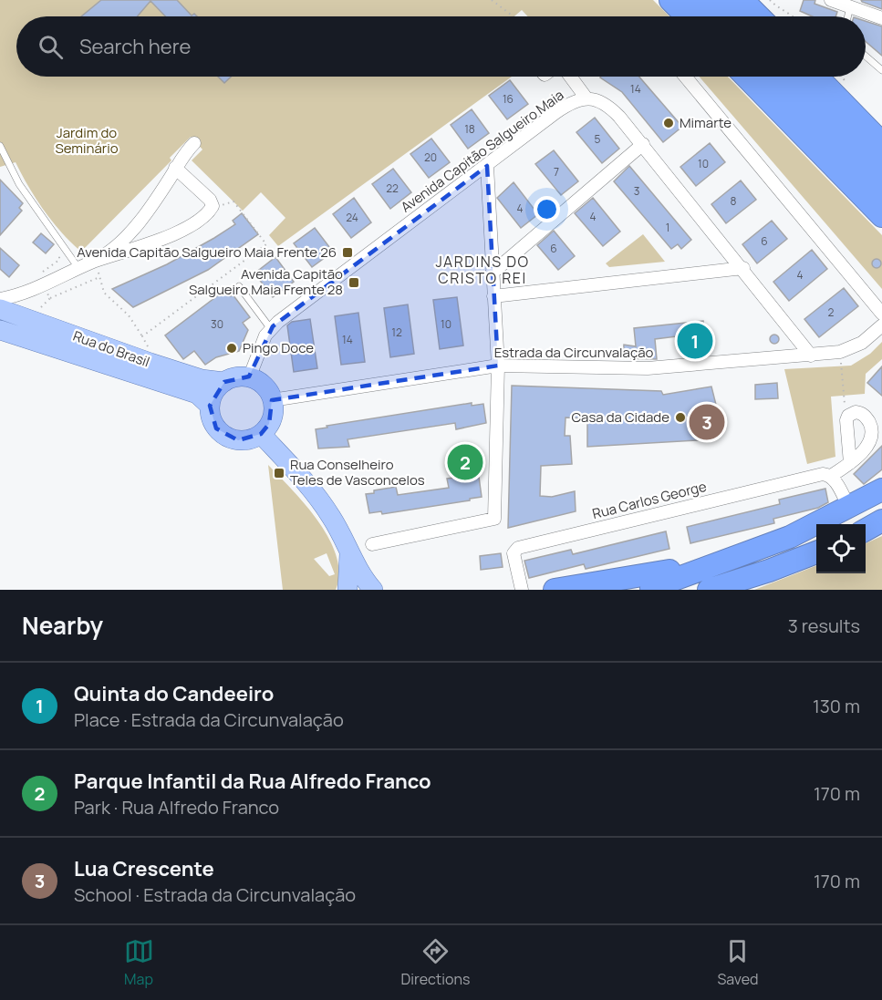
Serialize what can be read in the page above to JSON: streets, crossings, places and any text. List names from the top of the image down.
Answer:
{
  "streets": {
    "main road": ["Rua do Brasil"],
    "street": ["Avenida Capitão Salgueiro Maia", "Estrada da Circunvalação", "Rua Carlos George"]
  },
  "crossings": [
    ["Avenida Capitão Salgueiro Maia", "Rua do Brasil"],
    ["Avenida Capitão Salgueiro Maia", "Estrada da Circunvalação"],
    ["Rua do Brasil", "Estrada da Circunvalação"]
  ],
  "districts": ["JARDINS DO CRISTO REI"],
  "parks": ["Jardim do Seminário"],
  "places": {
    "other": ["Mimarte", "Pingo Doce", "Casa da Cidade"],
    "transit": ["Avenida Capitão Salgueiro Maia Frente 26", "Avenida Capitão Salgueiro Maia Frente 28", "Rua Conselheiro Teles de Vasconcelos"]
  },
  "house_numbers": [
    "14",
    "16",
    "18",
    "5",
    "20",
    "10",
    "7",
    "22",
    "3",
    "8",
    "4",
    "4",
    "24",
    "1",
    "6",
    "6",
    "4",
    "2",
    "30",
    "10",
    "12",
    "14"
  ],
  "page": {
    "search": "Search here",
    "pins": ["1", "3", "2"],
    "heading": ["Nearby", "3 results"],
    "list": [
      {
        "mark": "1",
        "name": "Quinta do Candeeiro",
        "note": "Place · Estrada da Circunvalação",
        "value": "130 m"
      },
      {
        "mark": "2",
        "name": "Parque Infantil da Rua Alfredo Franco",
        "note": "Park · Rua Alfredo Franco",
        "value": "170 m"
      },
      {
        "mark": "3",
        "name": "Lua Crescente",
        "note": "School · Estrada da Circunvalação",
        "value": "170 m"
      }
    ],
    "nav": ["Map", "Directions", "Saved"]
  }
}
